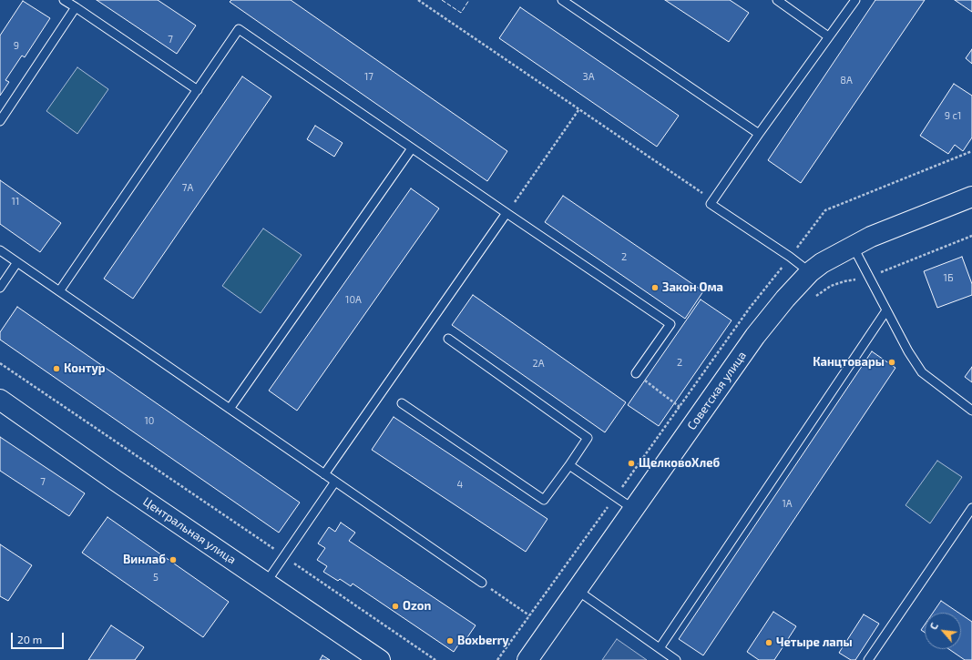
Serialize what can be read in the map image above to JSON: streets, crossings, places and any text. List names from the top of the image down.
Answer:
{
  "streets": {
    "street": ["Советская улица", "Центральная улица"]
  },
  "places": [
    "Закон Ома",
    "Канцтовары",
    "Контур",
    "ЩелковоХлеб",
    "Винлаб",
    "Ozon",
    "Boxberry",
    "Четыре лапы"
  ],
  "house_numbers": [
    "7",
    "9",
    "17",
    "3А",
    "8А",
    "9 с1",
    "7А",
    "11",
    "2",
    "1Б",
    "10А",
    "2",
    "2А",
    "10",
    "7",
    "4",
    "1А",
    "5"
  ],
  "scale_bar": "20 m",
  "north": "top left"
}
